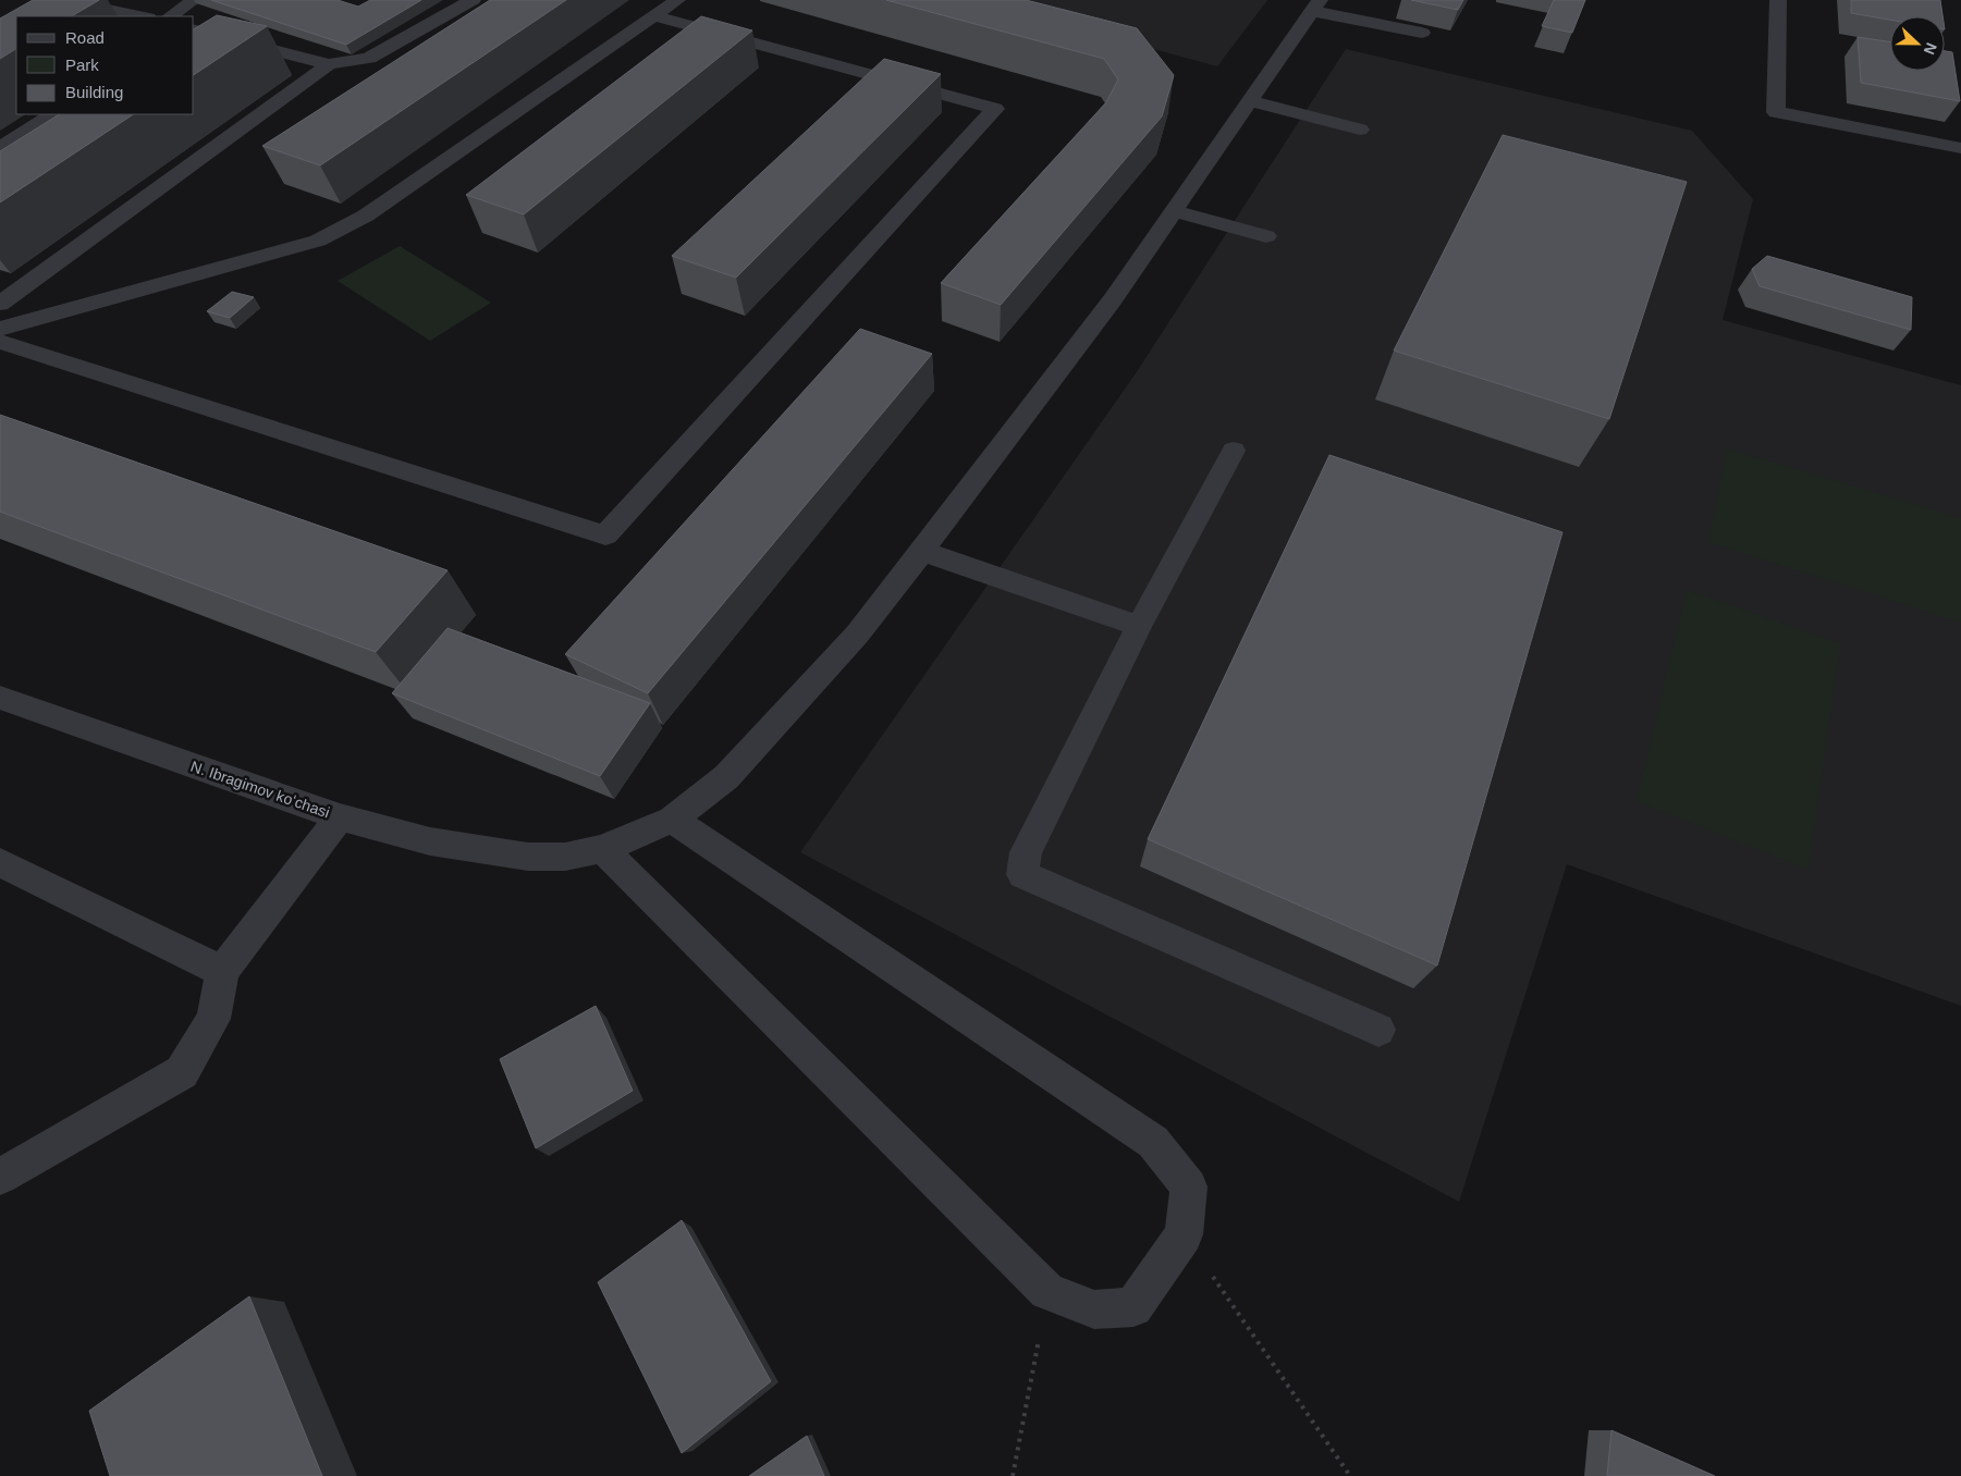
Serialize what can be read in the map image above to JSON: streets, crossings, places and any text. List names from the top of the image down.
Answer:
{
  "streets": {
    "street": ["N. Ibragimov koʻchasi"]
  },
  "legend": ["Road", "Park", "Building"],
  "north": "right"
}
